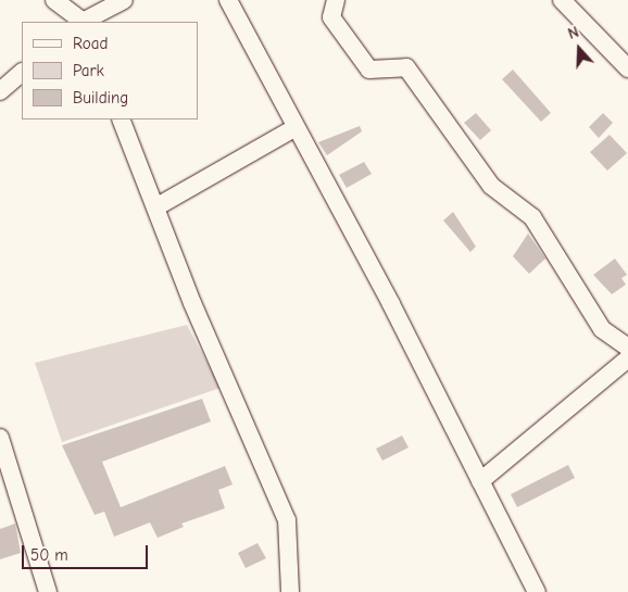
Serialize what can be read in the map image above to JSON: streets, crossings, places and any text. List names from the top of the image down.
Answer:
{
  "legend": ["Road", "Park", "Building"],
  "scale_bar": "50 m",
  "north": "top"
}
